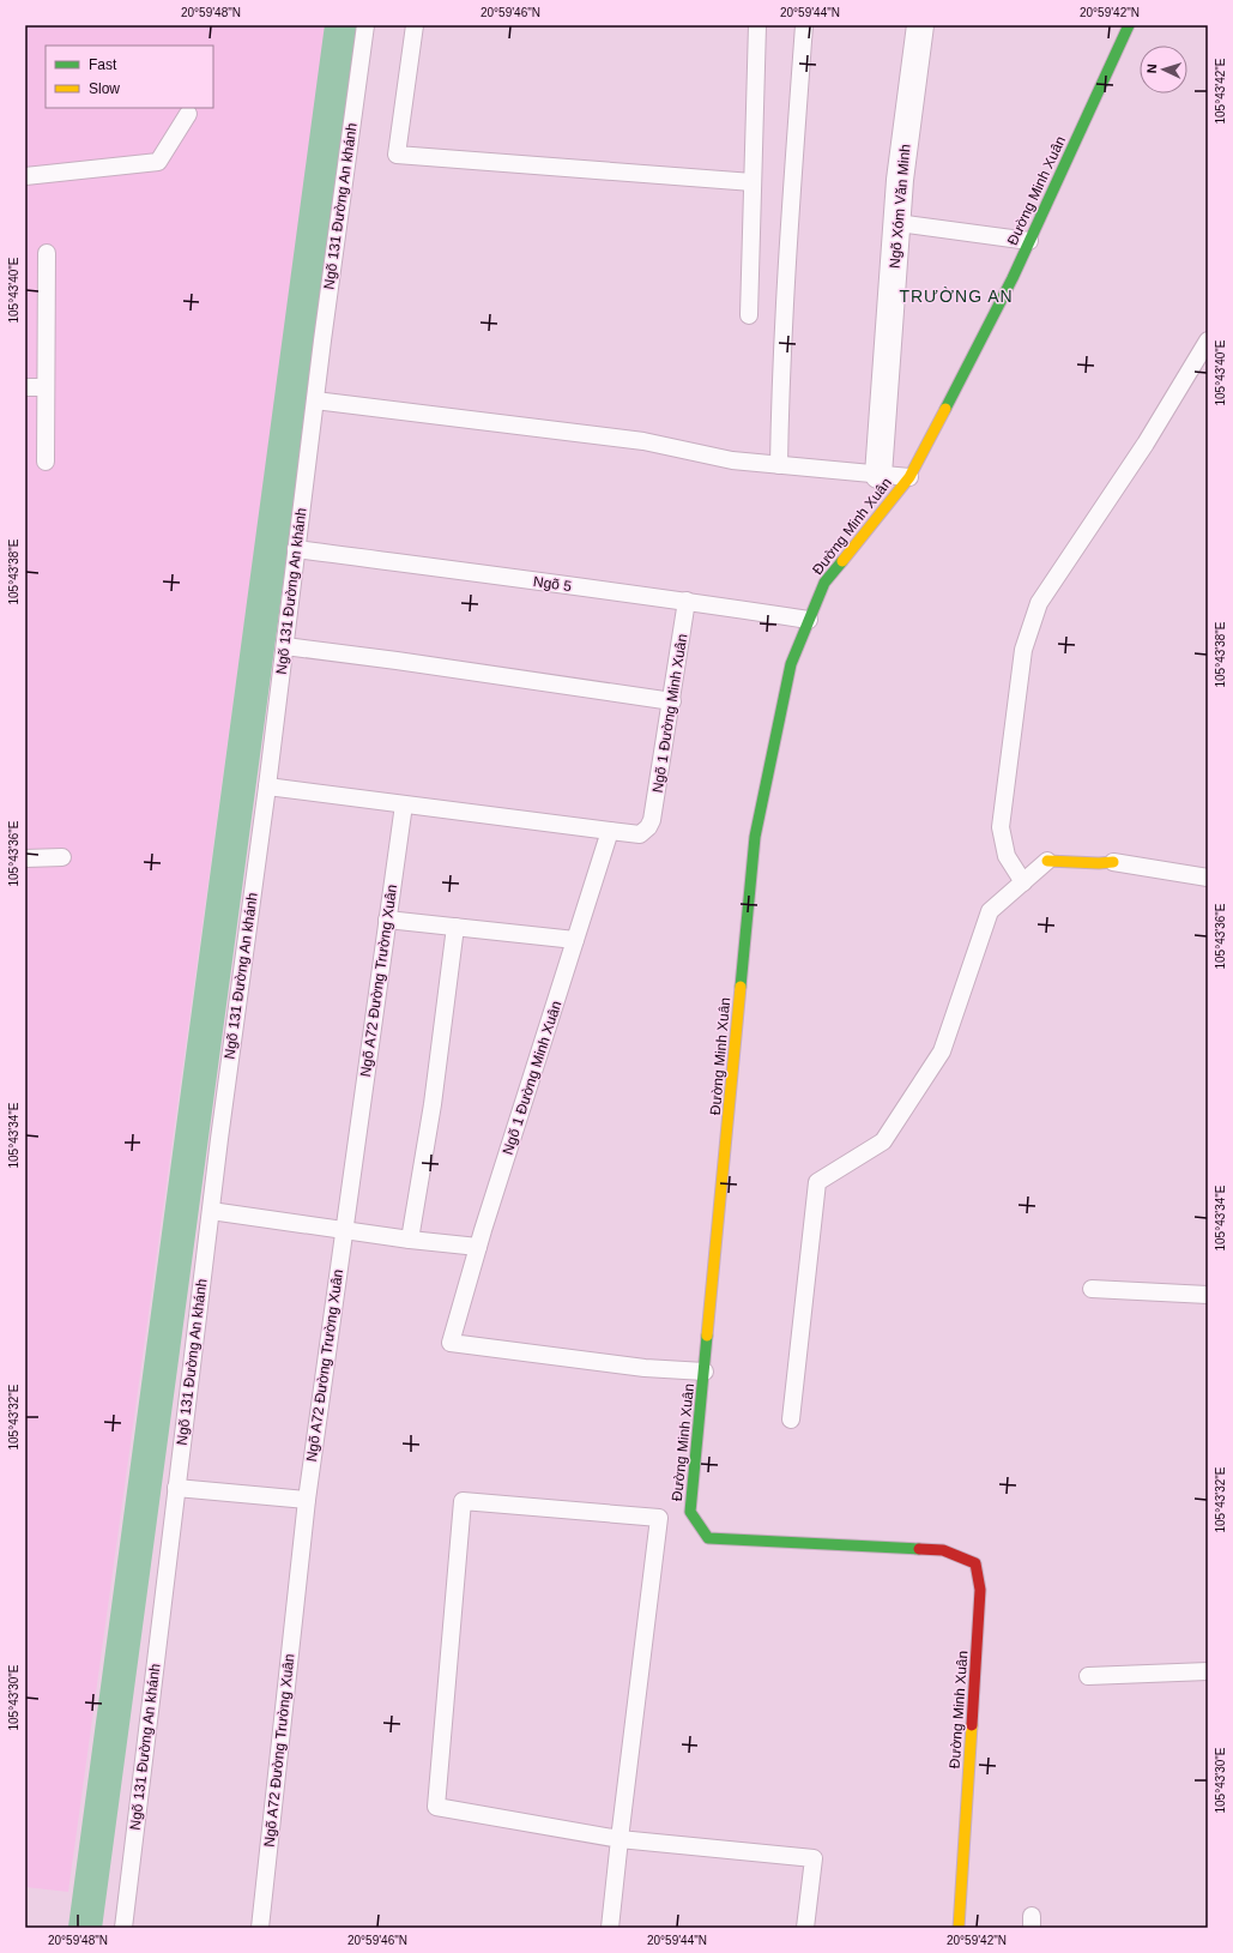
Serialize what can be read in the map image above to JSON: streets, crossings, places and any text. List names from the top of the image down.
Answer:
{
  "streets": {
    "street": ["Đường Minh Xuân", "Ngõ Xóm Văn Minh"],
    "lane": [
      "Ngõ 131 Đường An khánh",
      "Ngõ 5",
      "Ngõ 1 Đường Minh Xuân",
      "Ngõ A72 Đường Trường Xuân"
    ]
  },
  "crossings": [
    ["Đường Minh Xuân", "Ngõ 5"],
    ["Đường Minh Xuân", "Ngõ 1 Đường Minh Xuân"],
    ["Ngõ 131 Đường An khánh", "Ngõ 5"],
    ["Ngõ 5", "Ngõ 1 Đường Minh Xuân"]
  ],
  "districts": ["TRƯỜNG AN"],
  "legend": ["Fast", "Slow"],
  "north": "left",
  "coordinates": [
    "20°59'48\"N",
    "20°59'46\"N",
    "20°59'44\"N",
    "20°59'42\"N",
    "105°43'42\"E",
    "105°43'40\"E",
    "105°43'38\"E",
    "105°43'36\"E",
    "105°43'34\"E",
    "105°43'32\"E",
    "105°43'30\"E"
  ]
}
